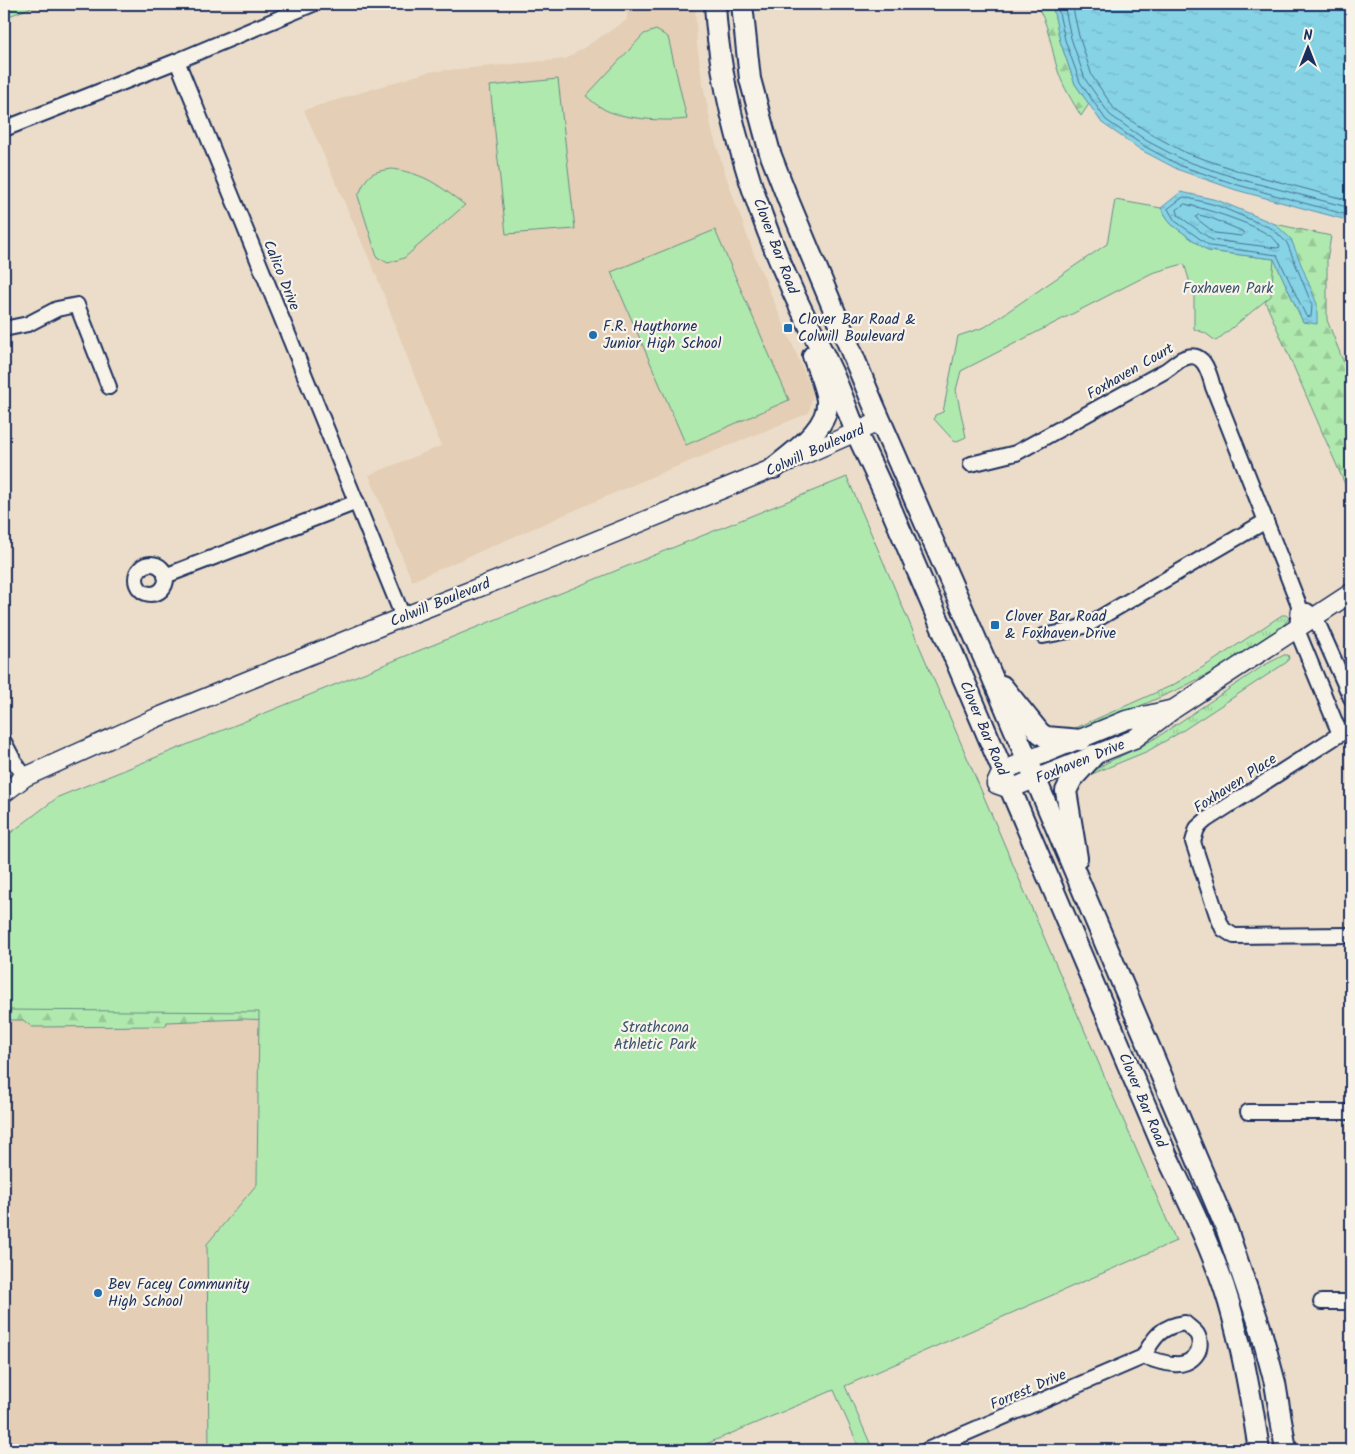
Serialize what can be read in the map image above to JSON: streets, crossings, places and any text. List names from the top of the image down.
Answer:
{
  "streets": {
    "main road": ["Clover Bar Road"],
    "street": [
      "Calico Drive",
      "Foxhaven Court",
      "Colwill Boulevard",
      "Foxhaven Drive",
      "Foxhaven Place",
      "Forrest Drive"
    ]
  },
  "crossings": [
    ["Clover Bar Road", "Colwill Boulevard"],
    ["Clover Bar Road", "Foxhaven Drive"],
    ["Calico Drive", "Colwill Boulevard"],
    ["Foxhaven Court", "Foxhaven Place"],
    ["Foxhaven Drive", "Foxhaven Place"]
  ],
  "parks": ["Foxhaven Park", "Strathcona Athletic Park"],
  "places": {
    "transit": ["Clover Bar Road & Colwill Boulevard", "Clover Bar Road & Foxhaven Drive"],
    "other": ["F.R. Haythorne Junior High School", "Bev Facey Community High School"]
  },
  "north": "top"
}
